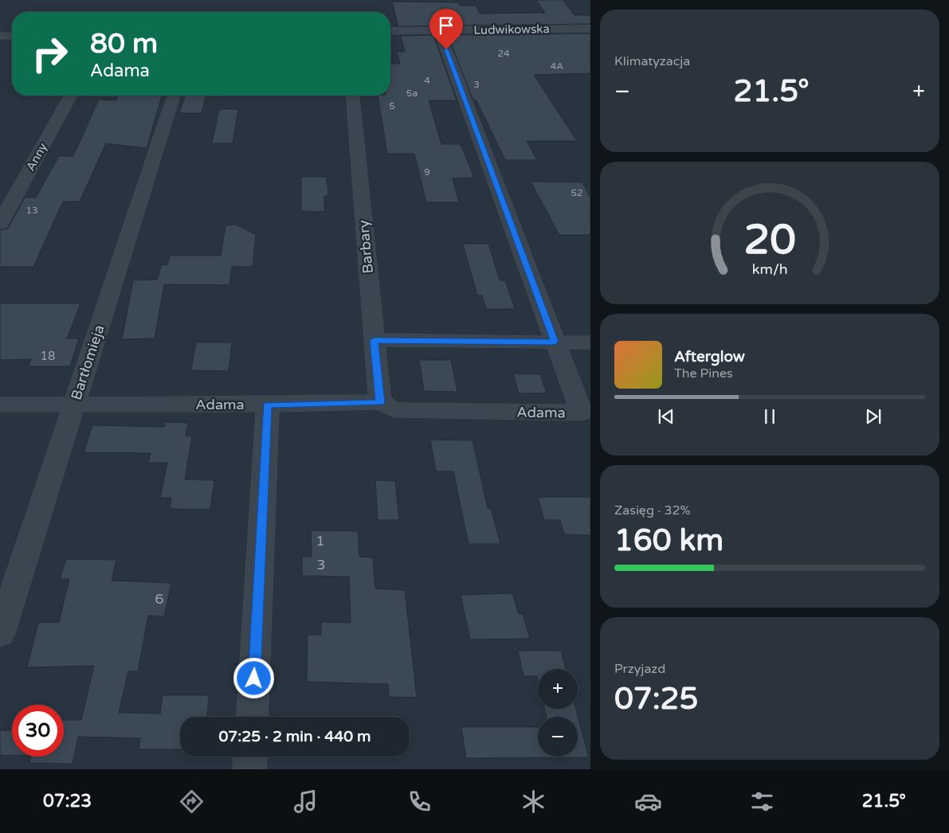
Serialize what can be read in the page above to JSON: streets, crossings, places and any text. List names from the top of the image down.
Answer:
{
  "streets": {
    "street": [
      "Ludwikowska",
      "Anny",
      "Barbary",
      "Bartłomieja",
      "Adama"
    ]
  },
  "crossings": [
    ["Barbary", "Adama"],
    ["Bartłomieja", "Adama"]
  ],
  "house_numbers": [
    "24",
    "4A",
    "4",
    "3",
    "5a",
    "5",
    "9",
    "52",
    "13",
    "18",
    "1",
    "3",
    "6"
  ],
  "page": {
    "tile": [
      "Klimatyzacja",
      ["Zasięg · 32%", "160 km"],
      ["Przyjazd", "07:25"]
    ],
    "turn": ["80 m", "Adama"],
    "heat": ["−", "21.5°", "+"],
    "song": ["Afterglow", "The Pines"],
    "map_buttons": ["+", "−"],
    "limit": "30",
    "trip": "07:25 · 2 min · 440 m",
    "tabs": ["07:23", "21.5°"],
    "gauge": ["20", "km/h"]
  }
}
